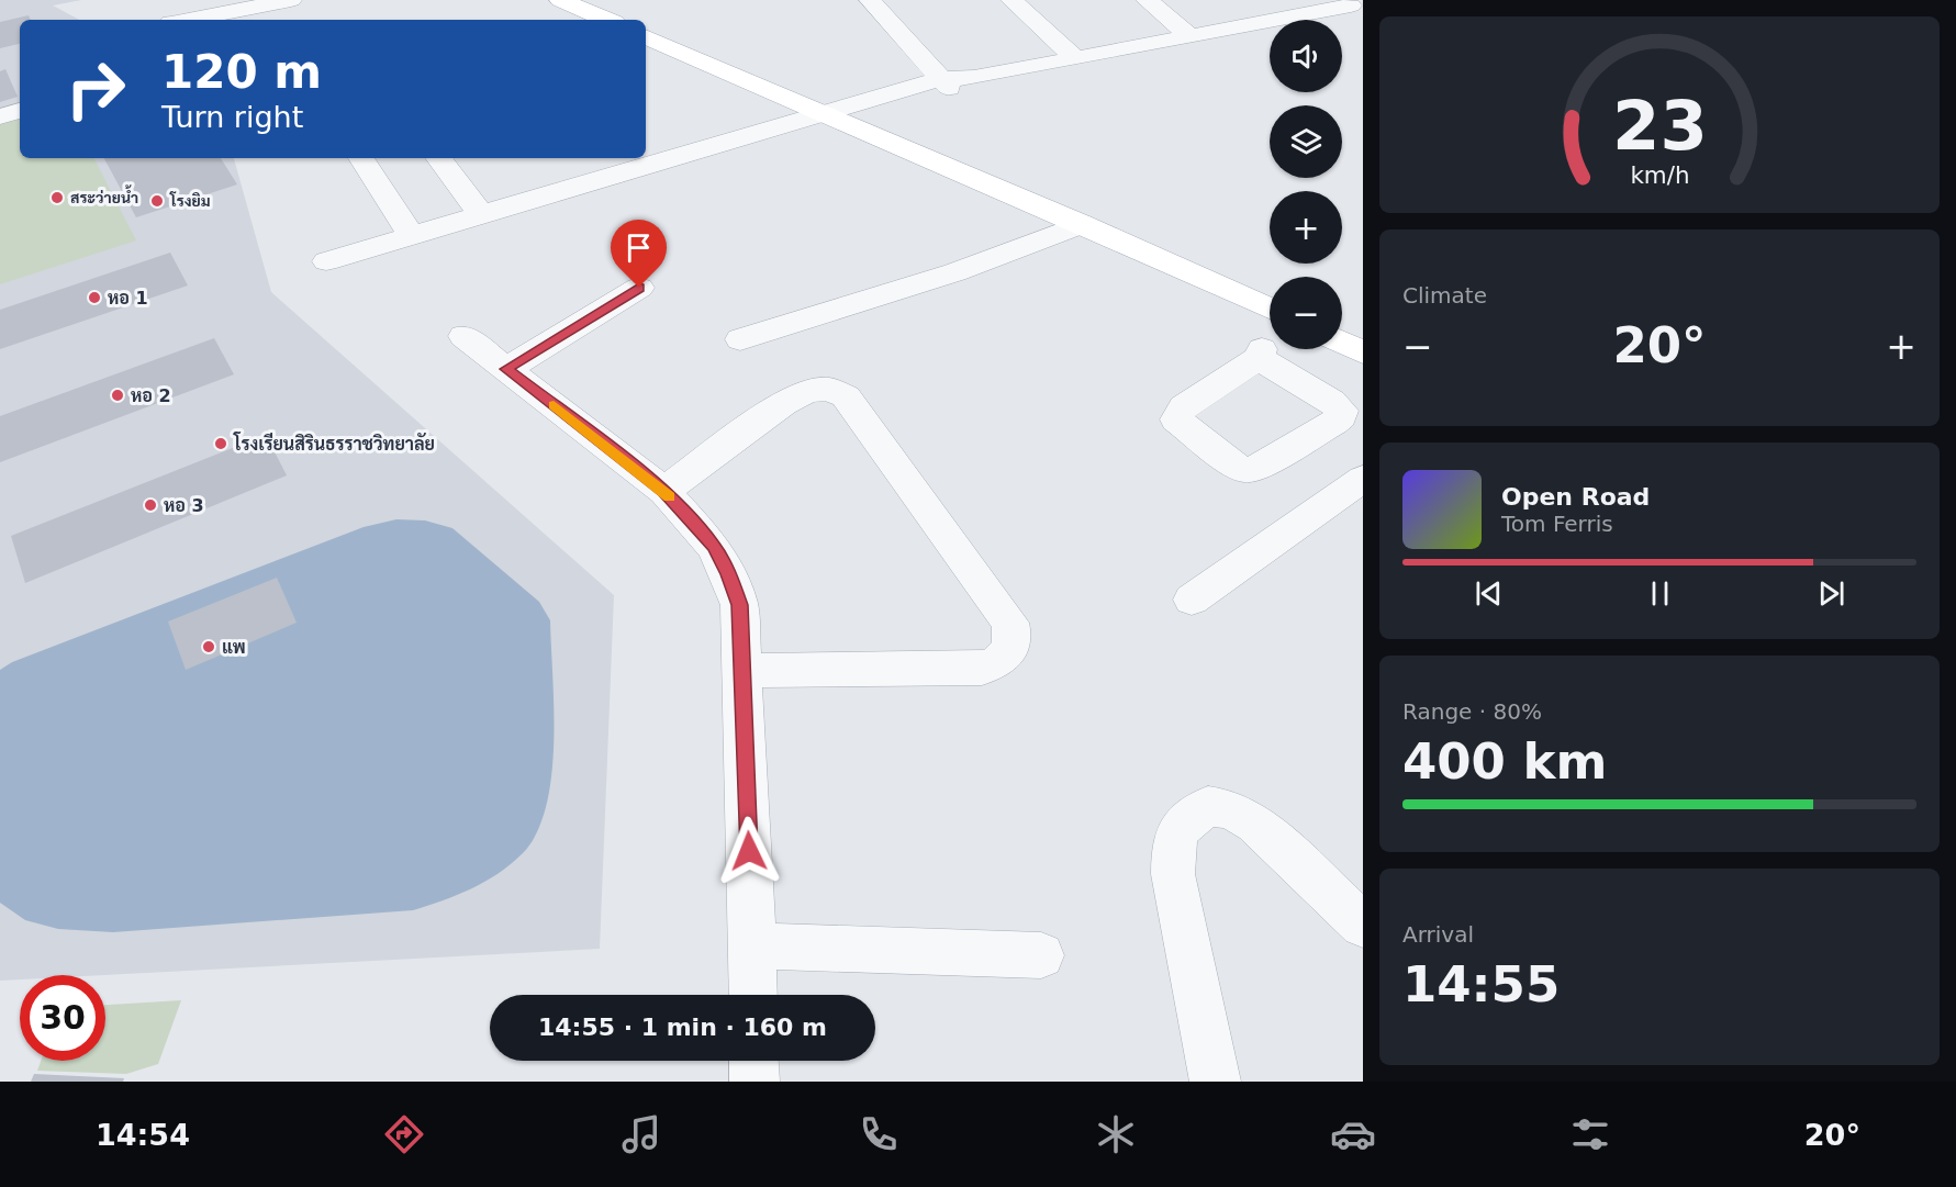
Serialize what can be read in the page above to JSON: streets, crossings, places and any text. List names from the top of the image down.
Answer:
{
  "places": [
    "สระว่ายน้ำ",
    "โรงยิม",
    "หอ 1",
    "หอ 2",
    "โรงเรียนสิรินธรราชวิทยาลัย",
    "หอ 3",
    "แพ"
  ],
  "page": {
    "map_buttons": ["+", "−"],
    "turn": ["120 m", "Turn right"],
    "tile": [
      "Climate",
      ["Range · 80%", "400 km"],
      ["Arrival", "14:55"]
    ],
    "heat": ["−", "20°", "+"],
    "song": ["Open Road", "Tom Ferris"],
    "limit": "30",
    "trip": "14:55 · 1 min · 160 m",
    "tabs": ["14:54", "20°"],
    "gauge": ["23", "km/h"]
  }
}
